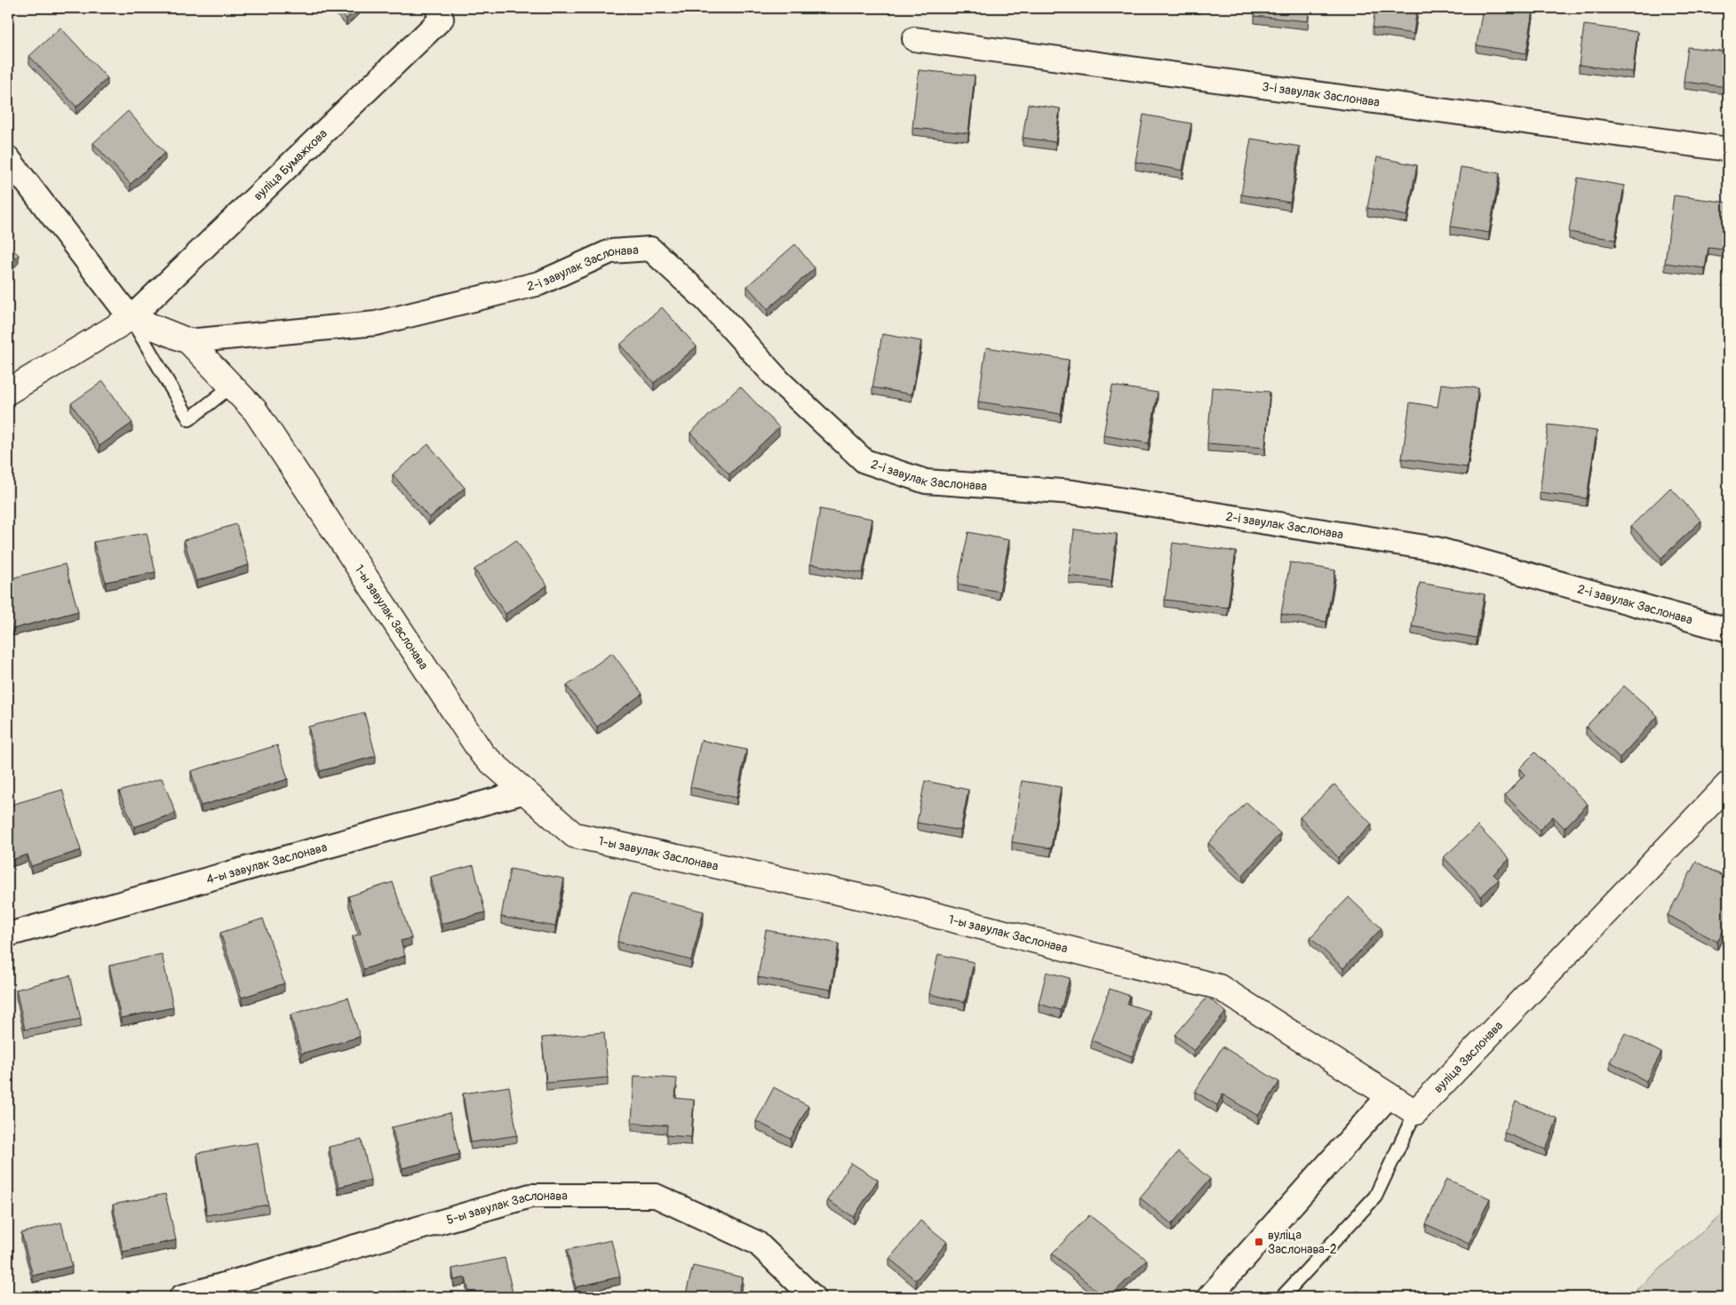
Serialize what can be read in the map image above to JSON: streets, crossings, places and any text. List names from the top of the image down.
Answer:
{
  "streets": {
    "street": [
      "3-і завулак Заслонава",
      "вуліца Бумажкова",
      "2-і завулак Заслонава",
      "1-ы завулак Заслонава",
      "4-ы завулак Заслонава",
      "вуліца Заслонава",
      "5-ы завулак Заслонава"
    ]
  },
  "crossings": [
    ["вуліца Бумажкова", "1-ы завулак Заслонава"],
    ["2-і завулак Заслонава", "1-ы завулак Заслонава"],
    ["1-ы завулак Заслонава", "4-ы завулак Заслонава"]
  ],
  "places": {
    "transit": ["вуліца Заслонава-2"]
  }
}
